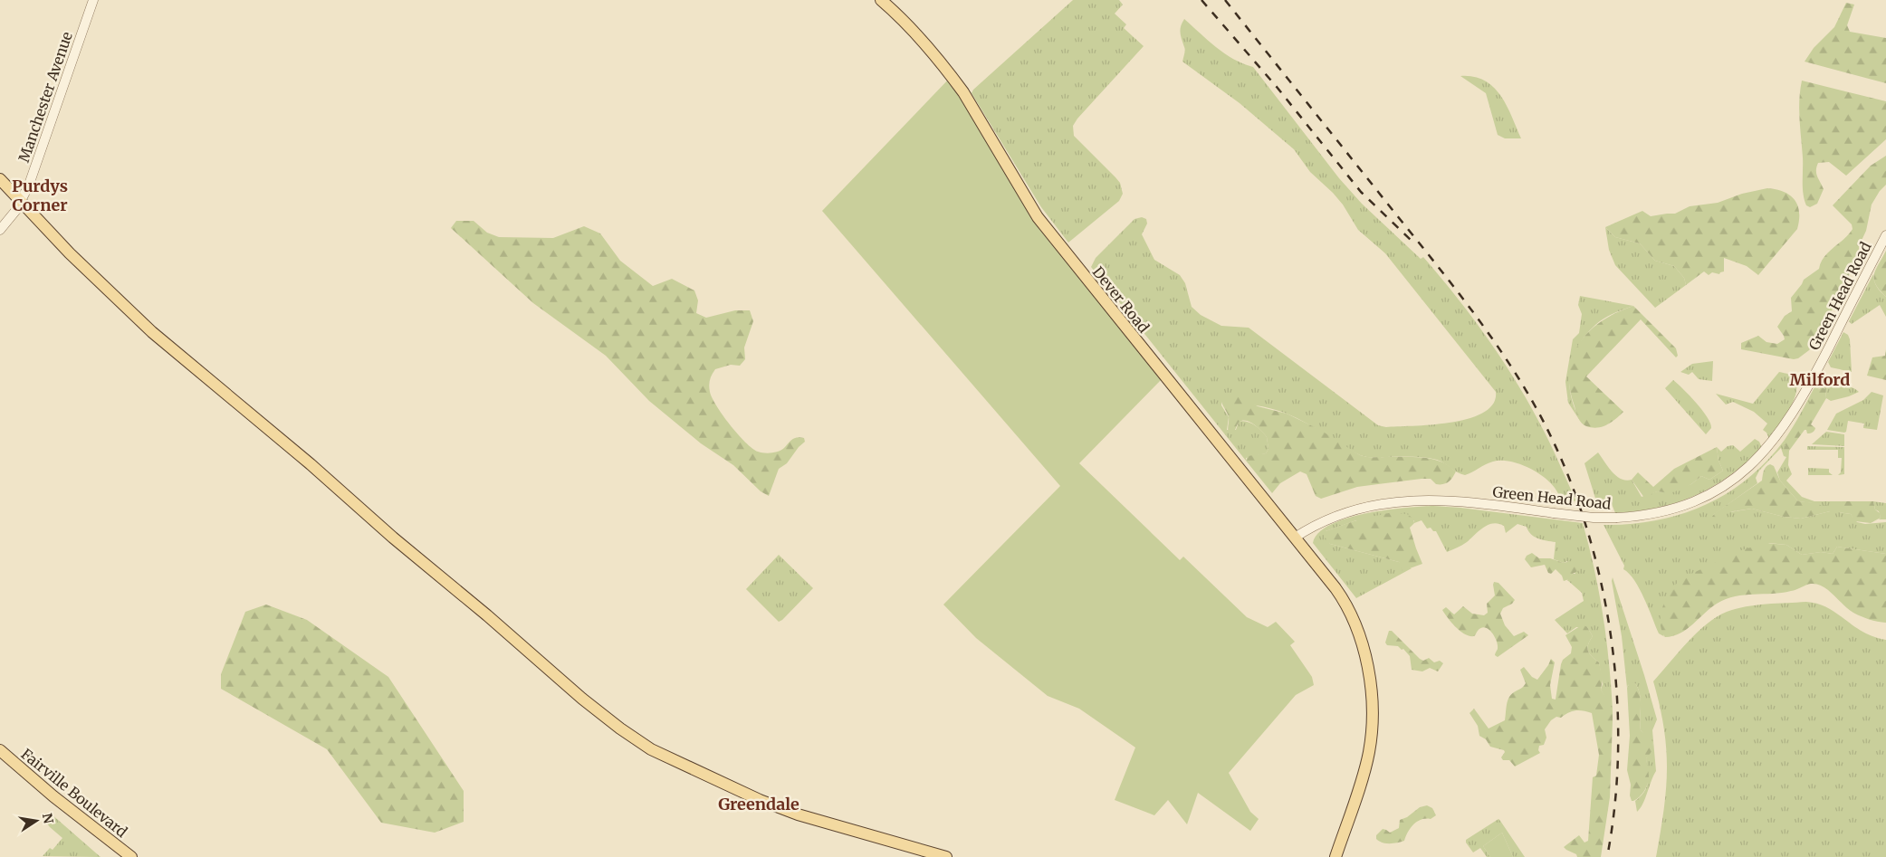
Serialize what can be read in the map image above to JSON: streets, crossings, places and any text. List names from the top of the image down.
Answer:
{
  "streets": {
    "main road": ["Dever Road", "Fairville Boulevard"],
    "street": ["Manchester Avenue", "Green Head Road"]
  },
  "crossings": [
    ["Green Head Road", "Dever Road"]
  ],
  "districts": ["Purdys Corner", "Milford", "Greendale"],
  "north": "right"
}
